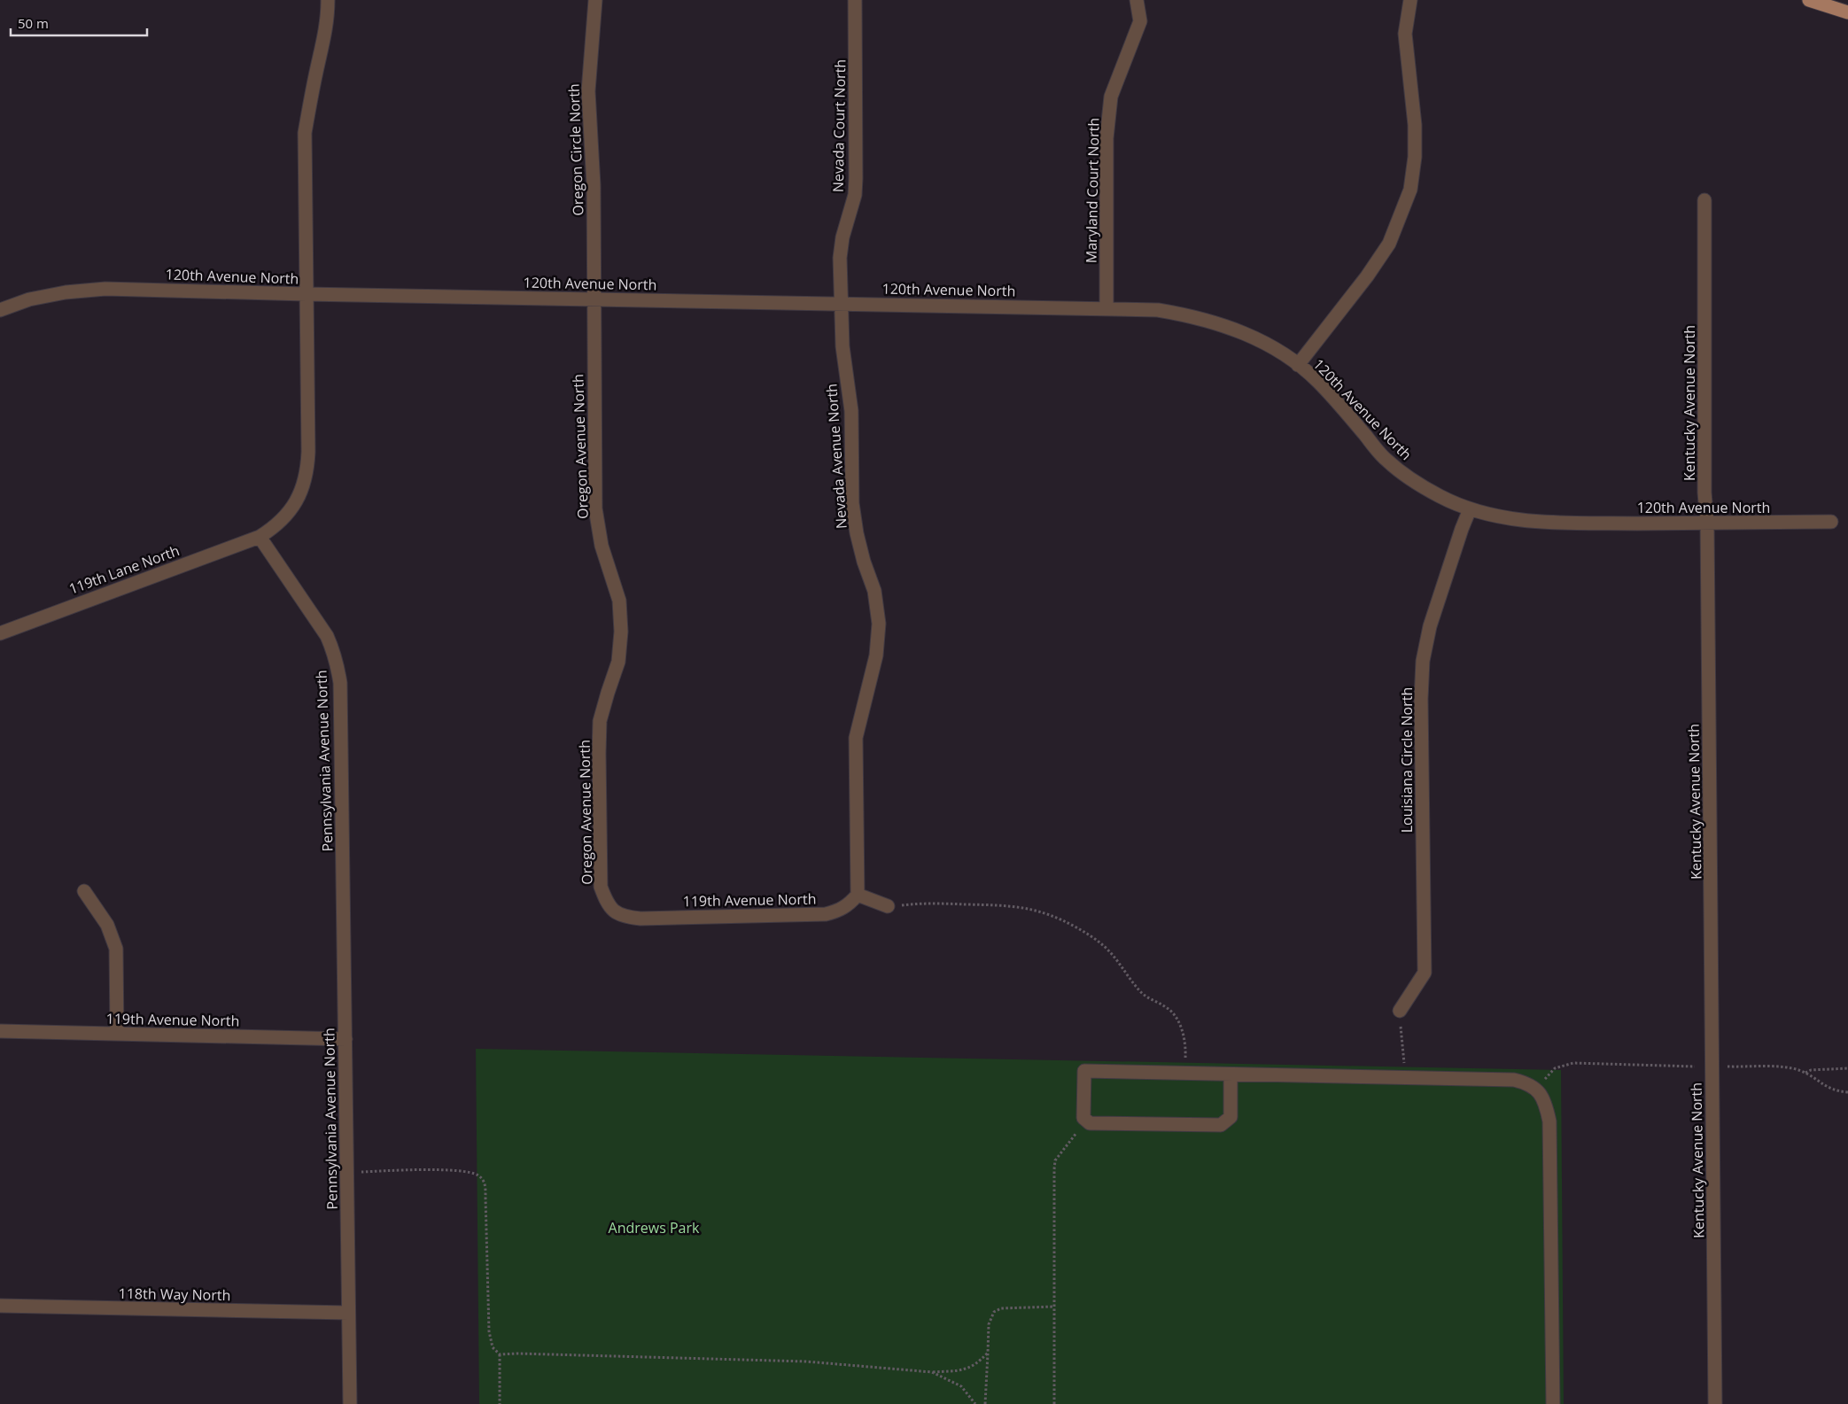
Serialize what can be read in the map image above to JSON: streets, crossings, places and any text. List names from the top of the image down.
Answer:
{
  "streets": {
    "street": [
      "Nevada Court North",
      "Oregon Circle North",
      "Maryland Court North",
      "120th Avenue North",
      "Kentucky Avenue North",
      "Oregon Avenue North",
      "Nevada Avenue North",
      "119th Lane North",
      "Louisiana Circle North",
      "Pennsylvania Avenue North",
      "119th Avenue North",
      "118th Way North"
    ]
  },
  "crossings": [
    ["Nevada Court North", "120th Avenue North"],
    ["Nevada Court North", "Nevada Avenue North"],
    ["Oregon Circle North", "120th Avenue North"],
    ["Oregon Circle North", "Oregon Avenue North"],
    ["Maryland Court North", "120th Avenue North"],
    ["120th Avenue North", "Kentucky Avenue North"],
    ["120th Avenue North", "Oregon Avenue North"],
    ["120th Avenue North", "Nevada Avenue North"],
    ["120th Avenue North", "Louisiana Circle North"],
    ["Oregon Avenue North", "119th Avenue North"],
    ["Nevada Avenue North", "119th Avenue North"],
    ["119th Lane North", "Pennsylvania Avenue North"],
    ["Pennsylvania Avenue North", "119th Avenue North"],
    ["Pennsylvania Avenue North", "118th Way North"]
  ],
  "parks": ["Andrews Park"],
  "scale_bar": "50 m"
}
